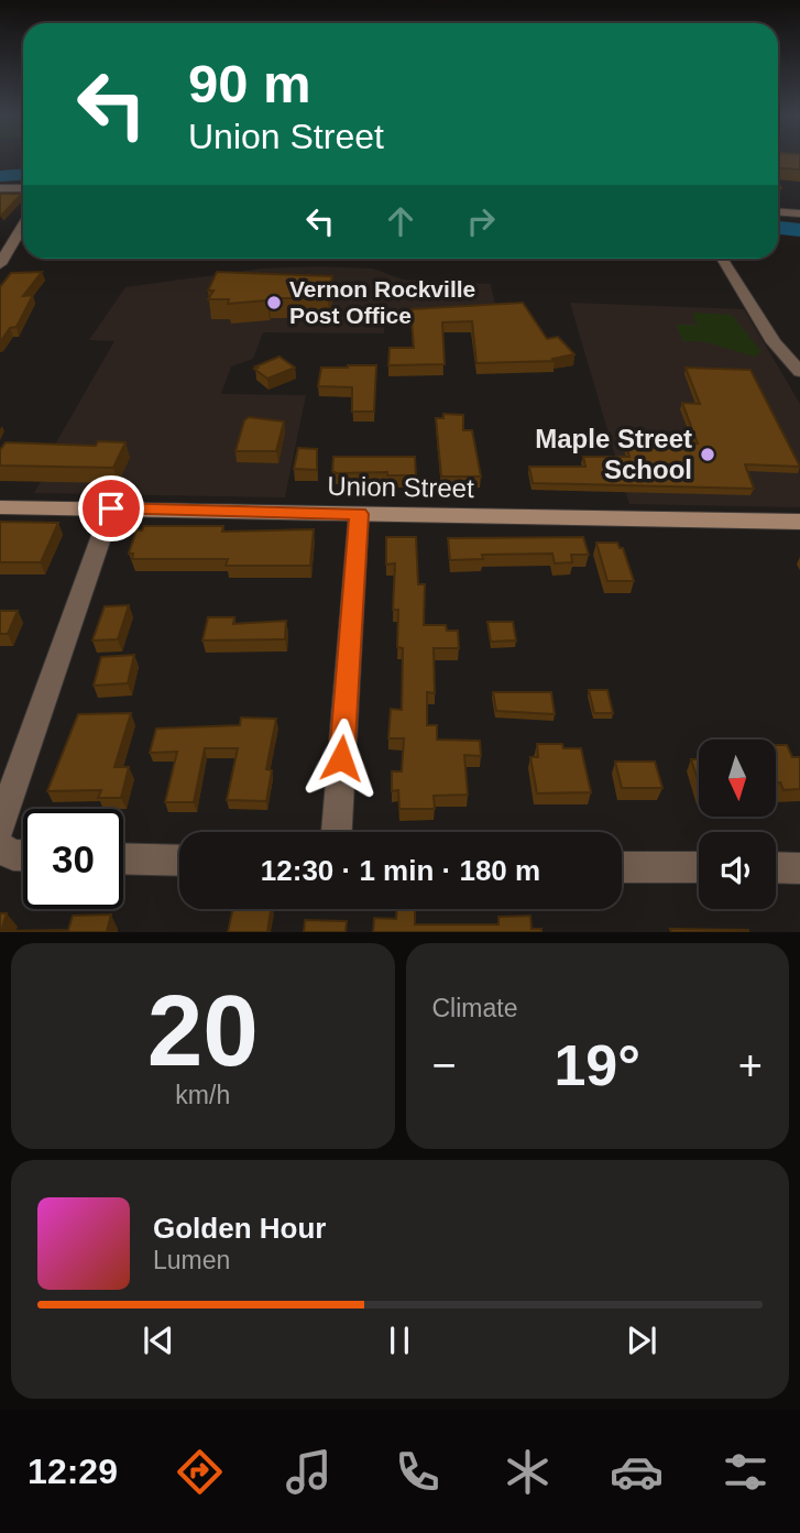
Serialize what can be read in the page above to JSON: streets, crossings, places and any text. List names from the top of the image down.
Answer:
{
  "streets": {
    "main road": ["Union Street"]
  },
  "places": ["Vernon Rockville Post Office", "Maple Street School"],
  "north": "bottom",
  "page": {
    "turn": ["90 m", "Union Street"],
    "limit": "30",
    "trip": "12:30 · 1 min · 180 m",
    "tile": [
      ["20", "km/h"],
      "Climate"
    ],
    "heat": ["−", "19°", "+"],
    "song": ["Golden Hour", "Lumen"],
    "tabs": "12:29"
  }
}
